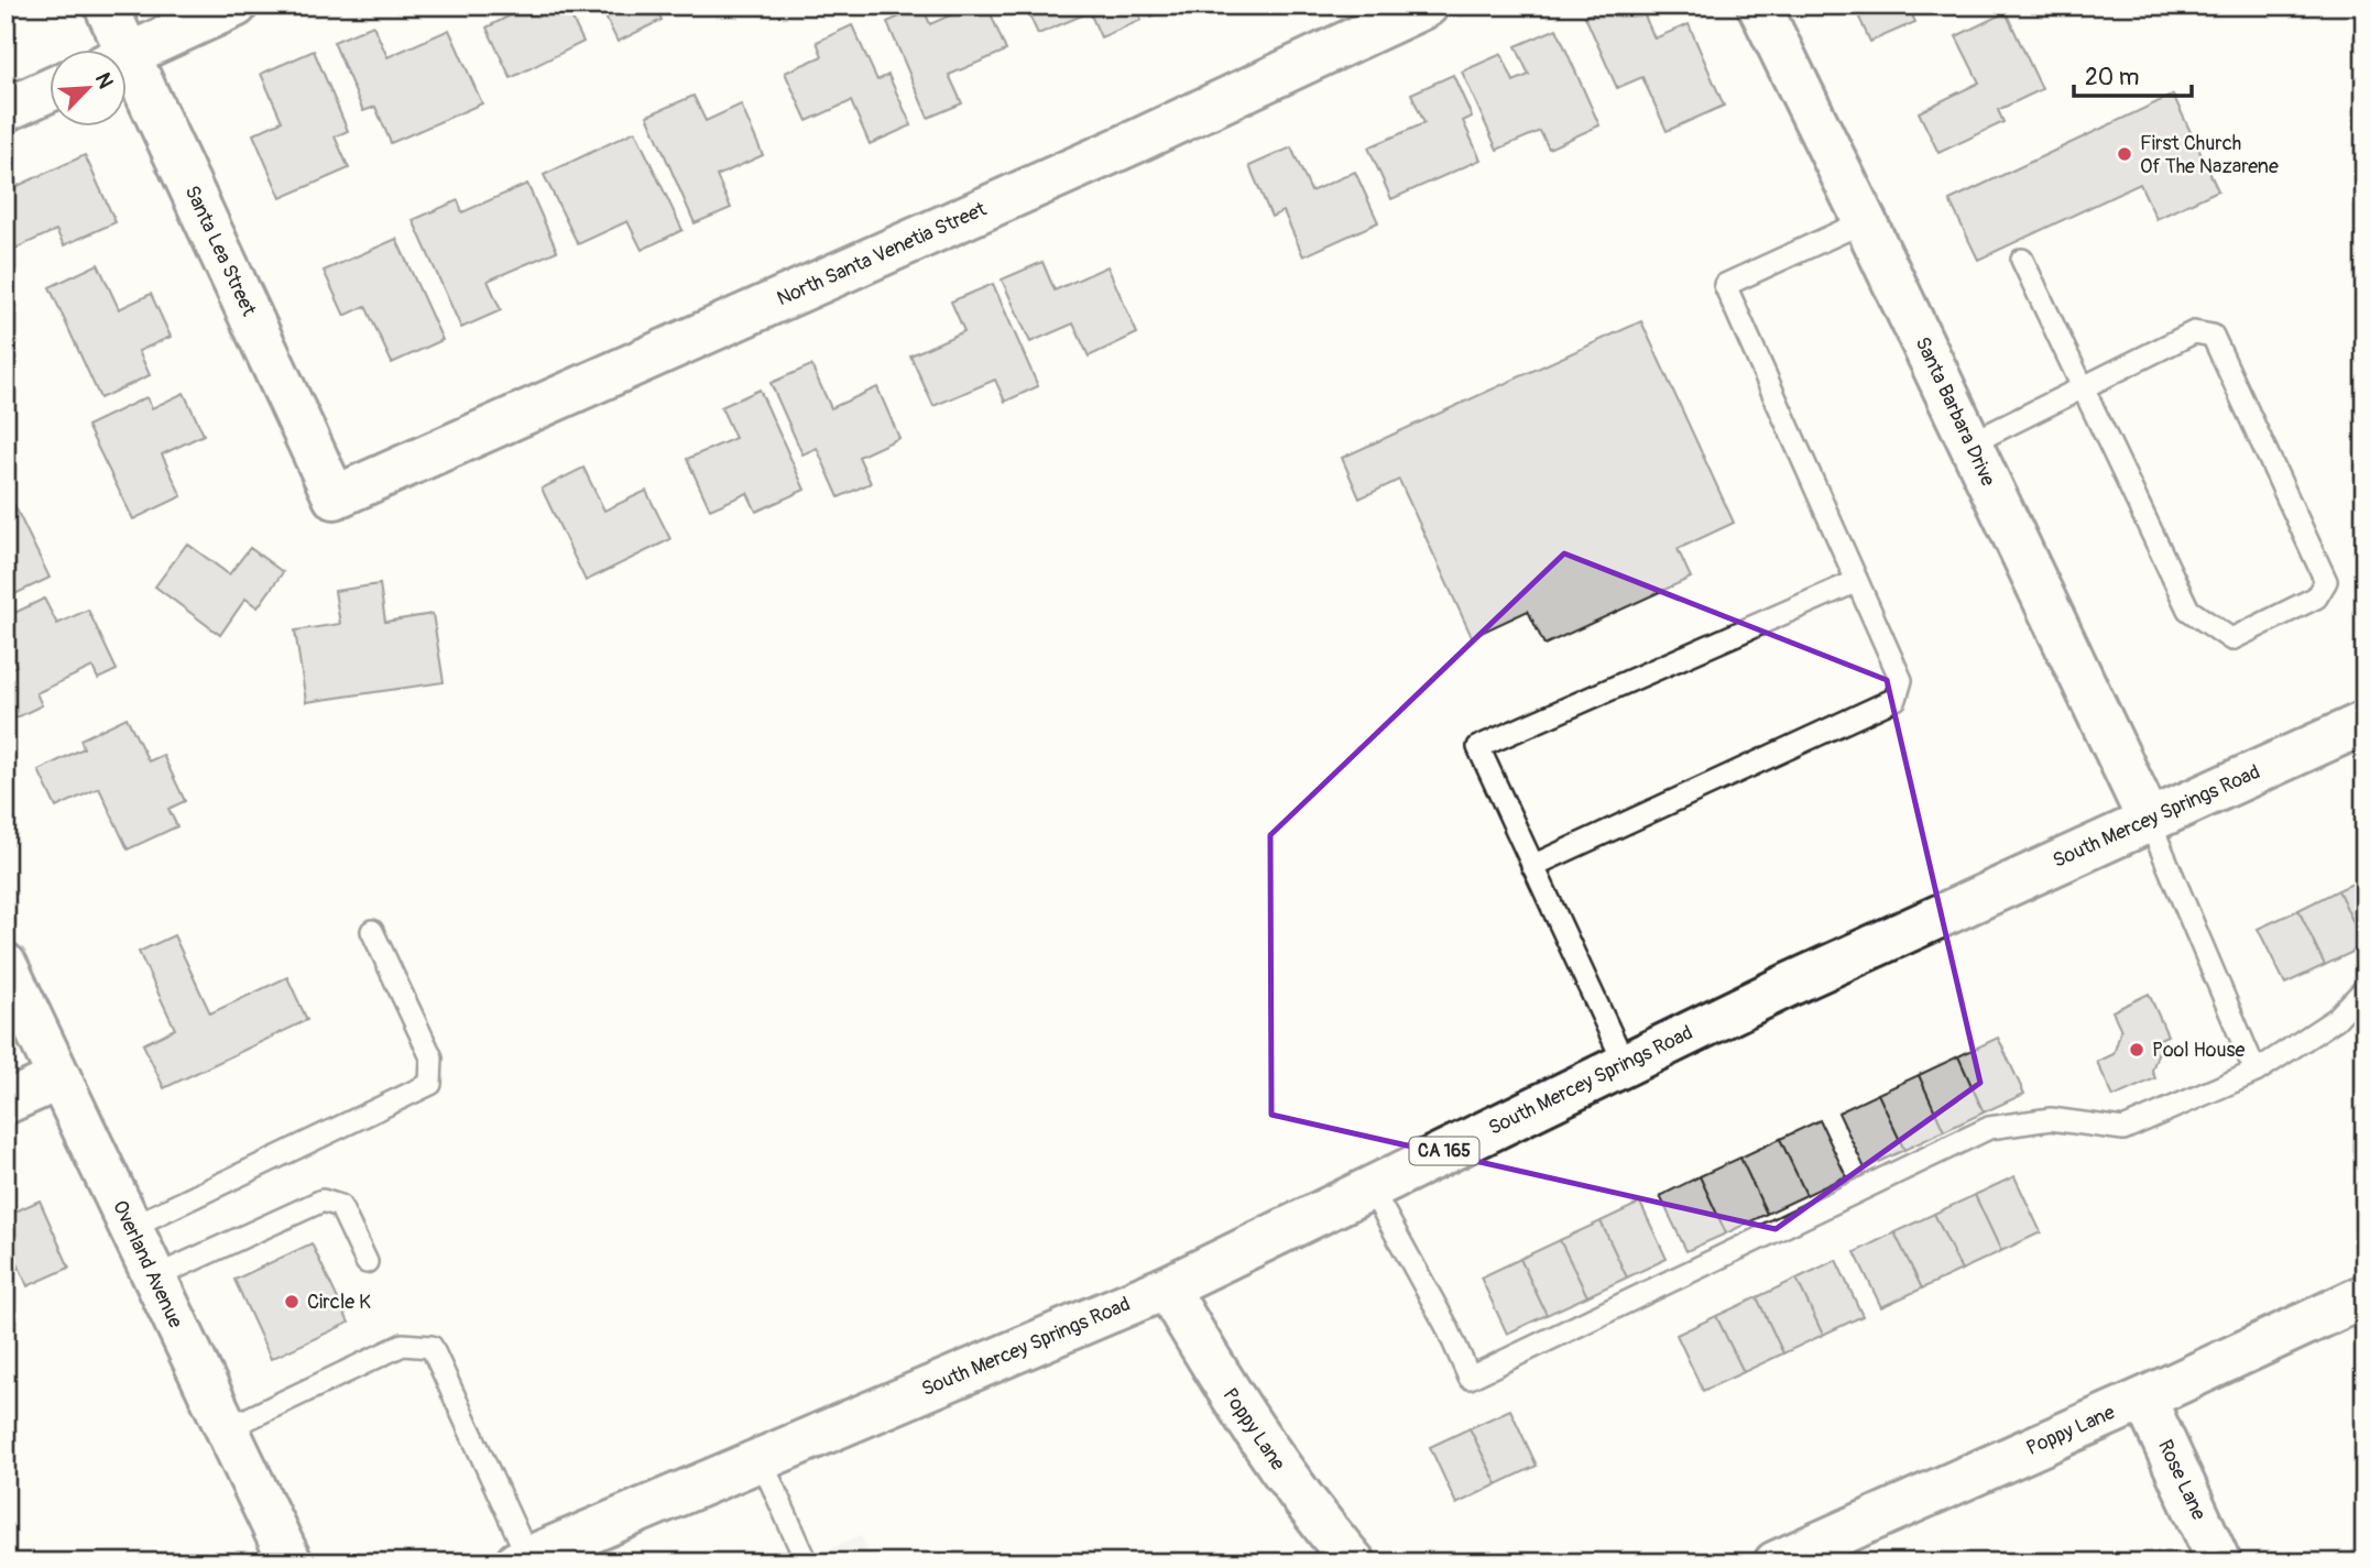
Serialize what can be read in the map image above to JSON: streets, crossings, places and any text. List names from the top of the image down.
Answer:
{
  "streets": {
    "street": [
      "Santa Lea Street",
      "North Santa Venetia Street",
      "Santa Barbara Drive",
      "South Mercey Springs Road",
      "CA 165",
      "Overland Avenue",
      "Poppy Lane",
      "Rose Lane"
    ]
  },
  "crossings": [
    ["Santa Lea Street", "North Santa Venetia Street"],
    ["Santa Barbara Drive", "South Mercey Springs Road"],
    ["South Mercey Springs Road", "Poppy Lane"],
    ["Poppy Lane", "Rose Lane"]
  ],
  "places": ["First Church Of The Nazarene", "Pool House", "Circle K"],
  "scale_bar": "20 m",
  "north": "top right"
}
